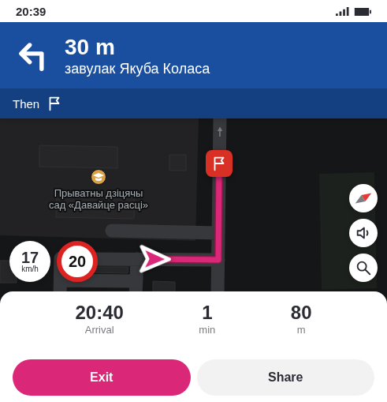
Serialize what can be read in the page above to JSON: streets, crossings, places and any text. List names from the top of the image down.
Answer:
{
  "places": {
    "school or university": ["Прыватны дзіцячы сад «Давайце расці»"]
  },
  "north": "top right",
  "page": {
    "status": "20:39",
    "turn": ["30 m", "завулак Якуба Коласа"],
    "then": "Then",
    "speed": "17 km/h",
    "limit": "20",
    "eta": [
      "20:40",
      "Arrival",
      "1",
      "min",
      "80",
      "m"
    ],
    "buttons": ["Exit", "Share"]
  }
}
